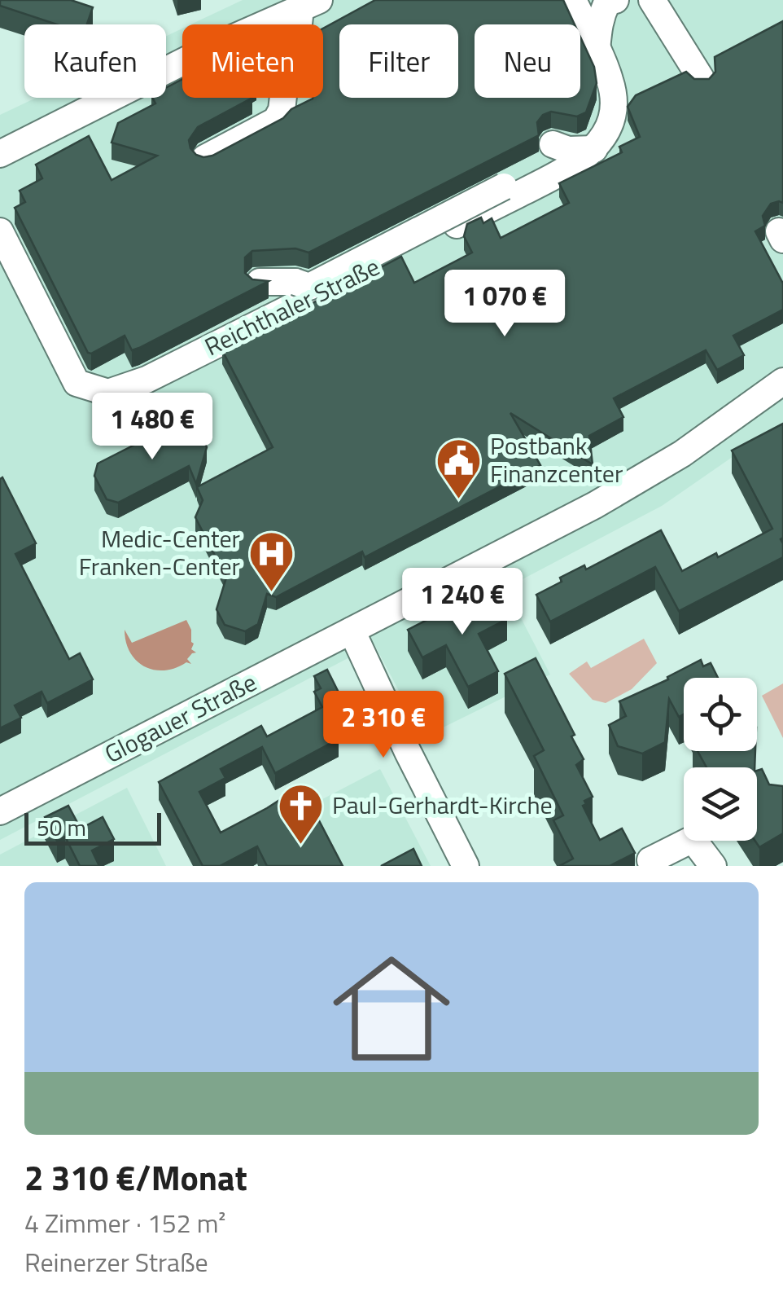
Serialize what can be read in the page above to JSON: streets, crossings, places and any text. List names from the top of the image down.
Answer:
{
  "streets": {
    "street": ["Reichthaler Straße", "Glogauer Straße"]
  },
  "places": {
    "public building": ["Postbank Finanzcenter"],
    "hospital": ["Medic-Center Franken-Center"],
    "church": ["Paul-Gerhardt-Kirche"]
  },
  "scale_bar": "50 m",
  "page": {
    "chip": [
      "Kaufen",
      "Mieten",
      "Filter",
      "Neu"
    ],
    "price": [
      "1 070 €",
      "1 480 €",
      "1 240 €",
      "2 310 €"
    ],
    "scale": "50 m",
    "list": [
      {
        "name": "2 310 €/Monat",
        "note": "4 Zimmer · 152 m² · Reinerzer Straße"
      }
    ]
  }
}
